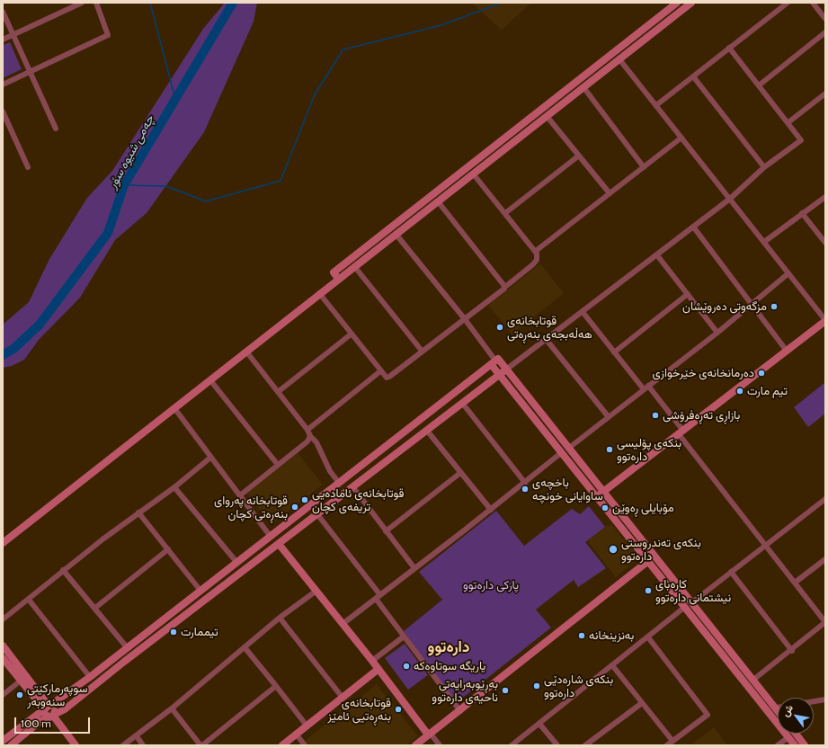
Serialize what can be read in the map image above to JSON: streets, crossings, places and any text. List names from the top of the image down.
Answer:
{
  "districts": ["دارەتوو"],
  "water": ["چەمی شیوە سۆر"],
  "parks": ["پارکی دارەتوو"],
  "places": [
    "مزگەوتی دەروێشان",
    "قوتابخانەی هەڵەبجەی بنەڕەتی",
    "دەرمانخانەی خێرخوازی",
    "تیم مارت",
    "بازاڕی تەڕەفرۆشی",
    "بنکەی پۆلیسی دارەتوو",
    "باخچەی ساوایانی خونچە",
    "قوتابخانەی ئامادەیی تریفەی کچان",
    "قوتابخانە پەروای بنەڕەتی کچان",
    "مۆبایلی ڕەوێن",
    "بنکەی تەندروستی دارەتوو",
    "کارەبای نیشتمانی دارەتوو",
    "تیممارت",
    "بەنزینخانە",
    "یاریگە سوتاوەکە",
    "بنکەی شارەدێی دارەتوو",
    "بەڕێوبەرایەتی ناحیەی دارەتوو",
    "سوپەرمارکێتی سنەوبەر",
    "قوتابخانەی بنەڕەتیی ئامێز"
  ],
  "scale_bar": "100 m",
  "north": "top left"
}
